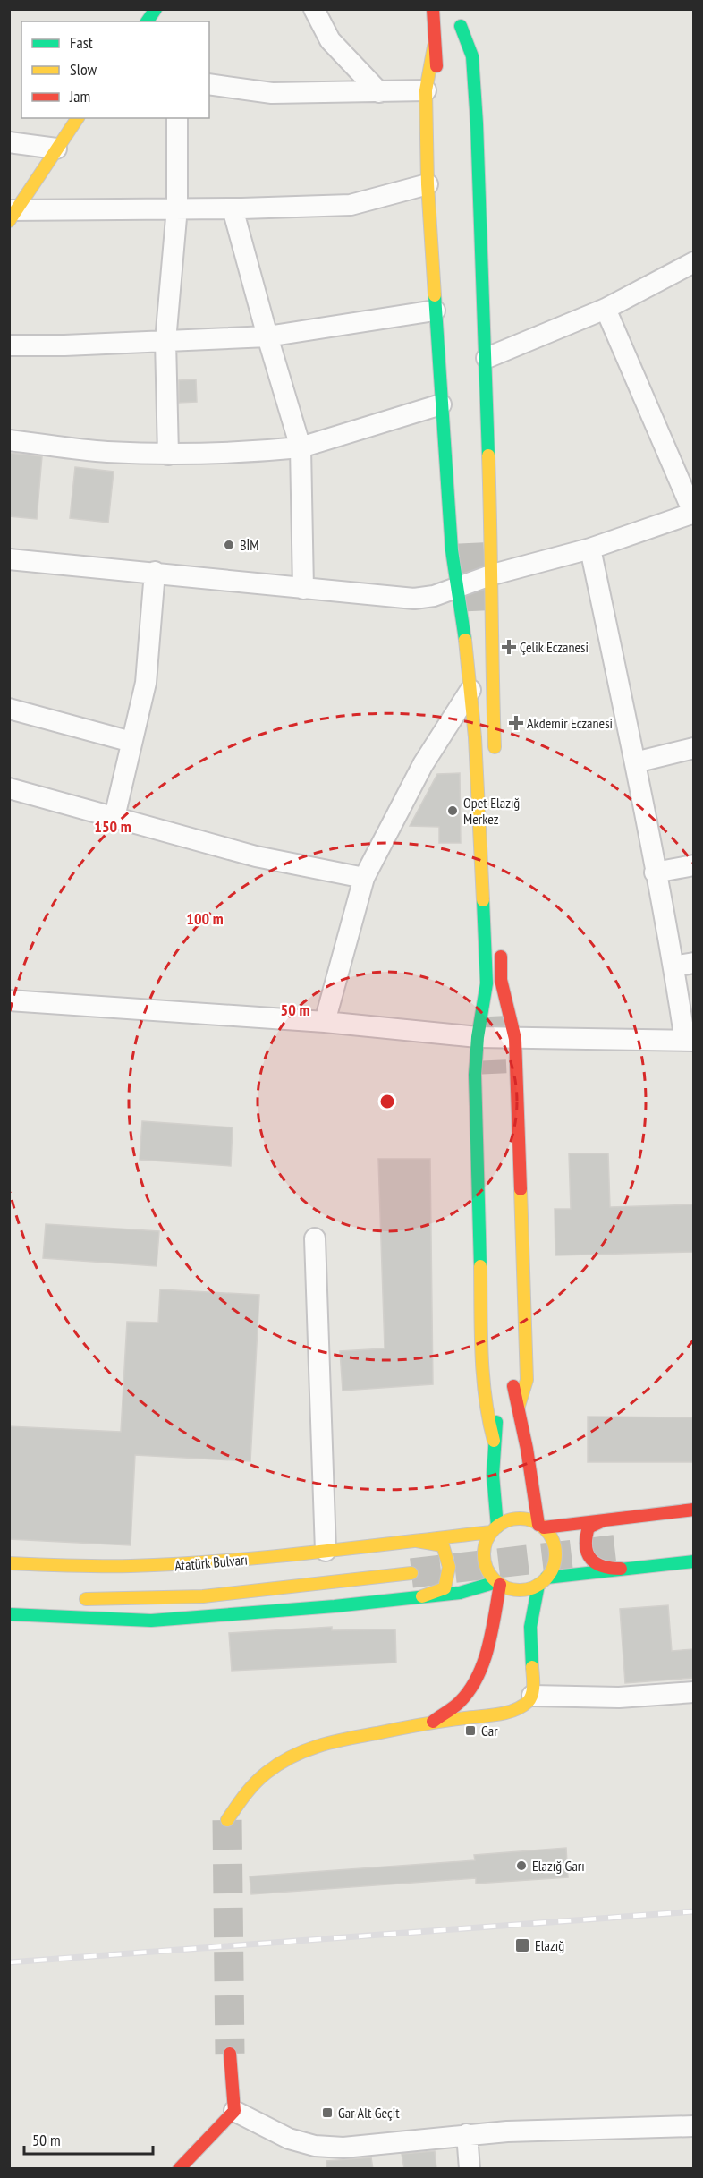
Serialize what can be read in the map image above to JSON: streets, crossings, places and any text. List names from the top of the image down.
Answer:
{
  "places": {
    "other": ["BİM", "Opet Elazığ Merkez", "Elazığ Garı"],
    "health": ["Çelik Eczanesi", "Akdemir Eczanesi"],
    "transit": ["Gar", "Elazığ", "Gar Alt Geçit"]
  },
  "legend": ["Fast", "Slow", "Jam"],
  "scale_bar": "50 m",
  "rings": ["150 m", "100 m", "50 m"]
}
